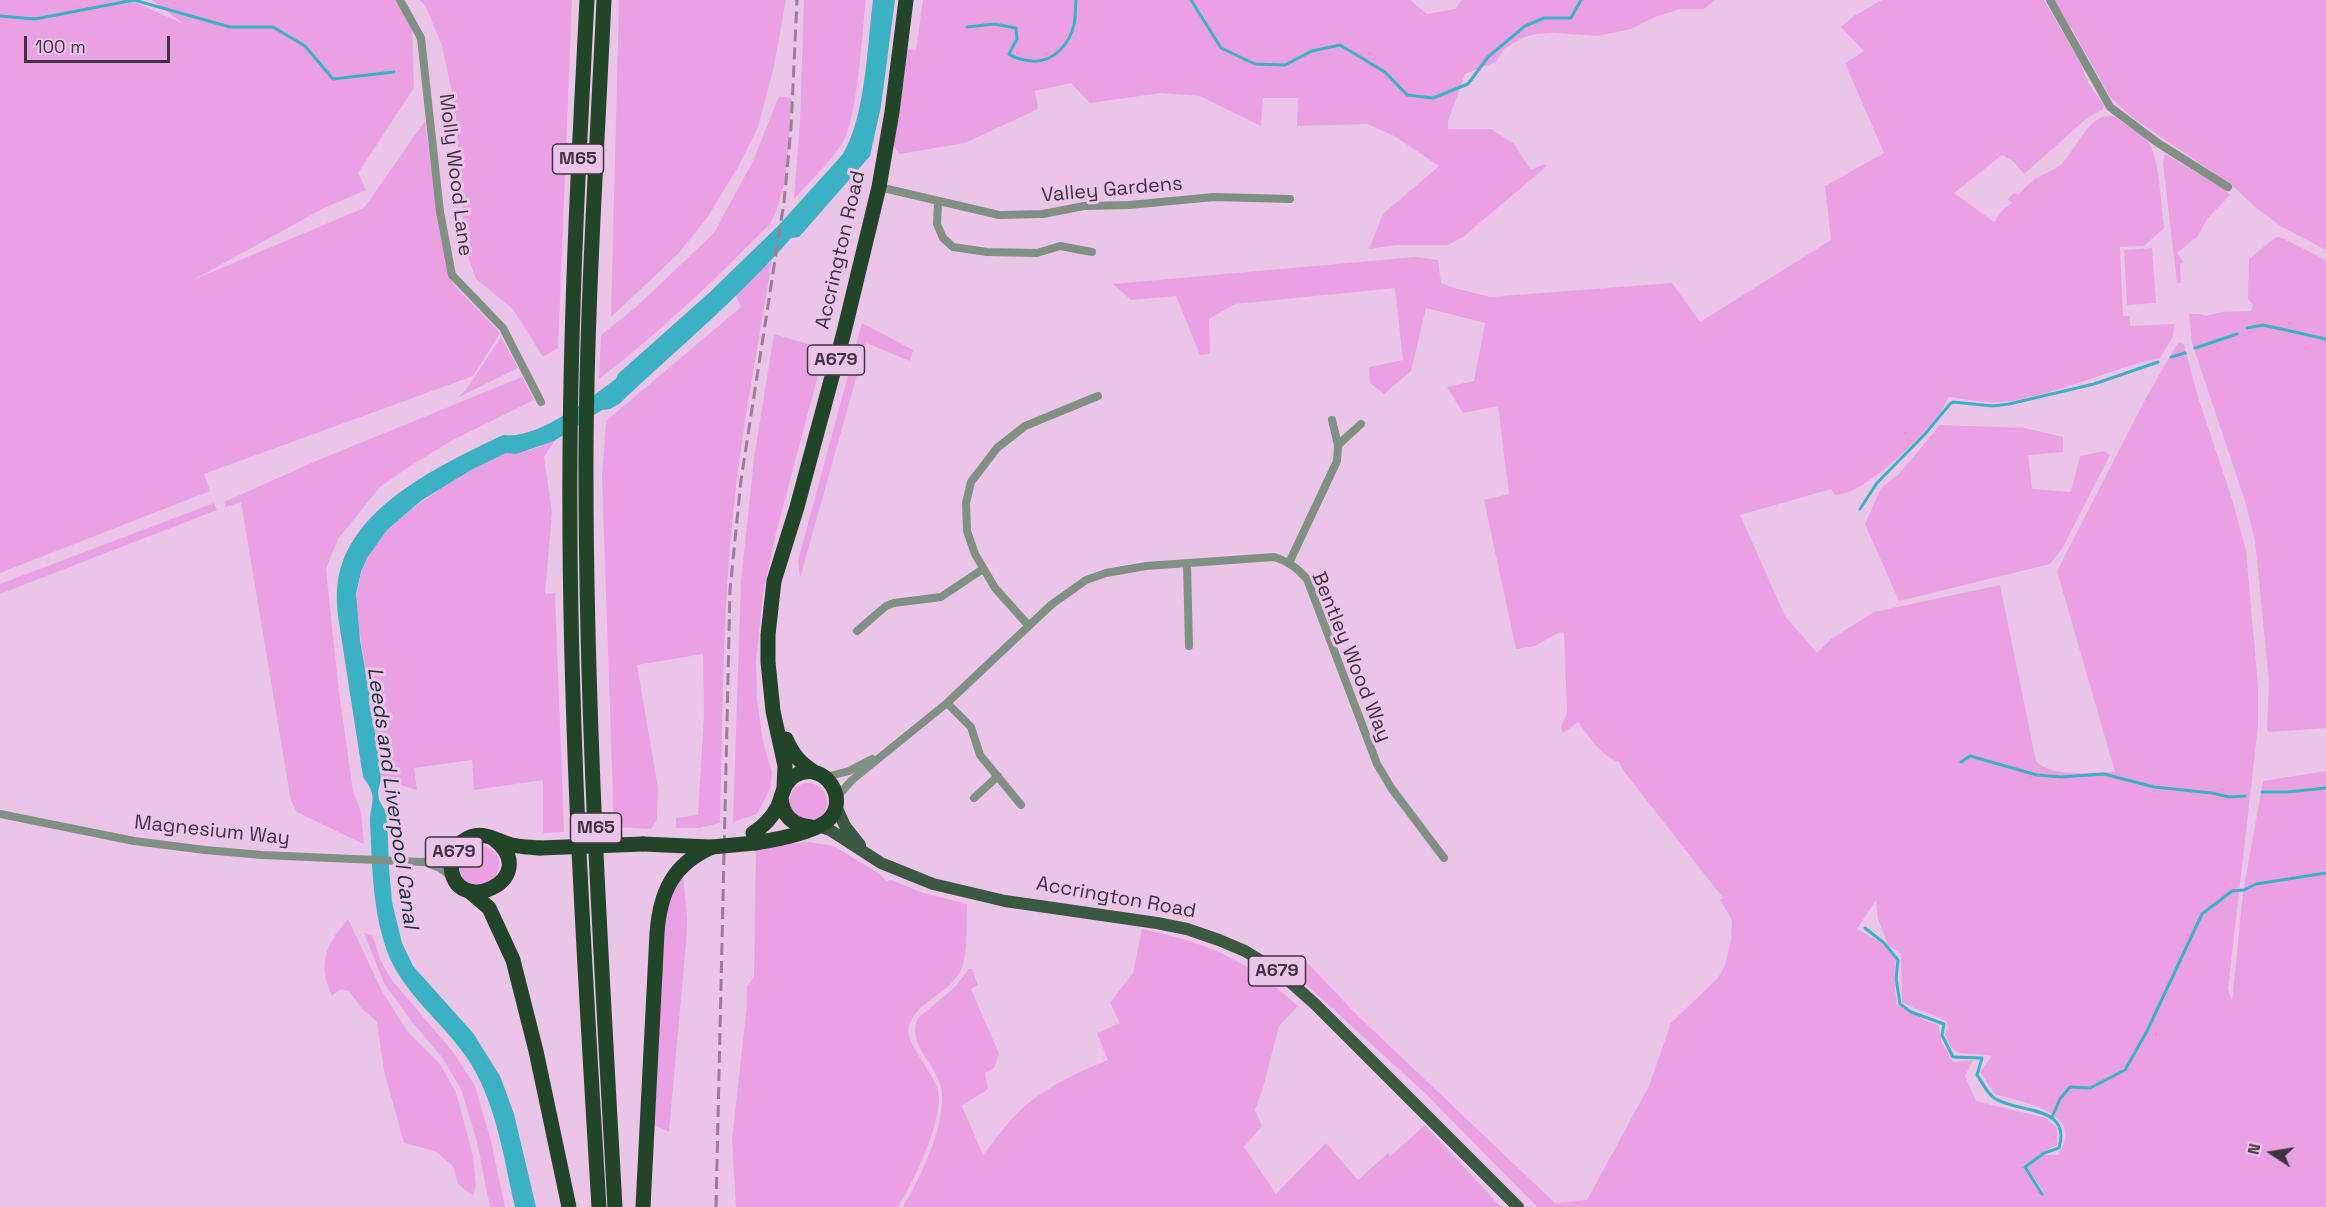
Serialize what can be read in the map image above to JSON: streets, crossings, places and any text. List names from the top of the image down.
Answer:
{
  "streets": {
    "highway": ["M65", "Accrington Road", "A679"],
    "street": [
      "Molly Wood Lane",
      "Valley Gardens",
      "Bentley Wood Way",
      "Magnesium Way"
    ]
  },
  "crossings": [
    ["Valley Gardens", "Accrington Road"],
    ["Accrington Road", "A679"],
    ["Accrington Road", "Bentley Wood Way"],
    ["A679", "Bentley Wood Way"],
    ["A679", "Magnesium Way"]
  ],
  "water": ["Leeds and Liverpool Canal"],
  "scale_bar": "100 m",
  "north": "left"
}
